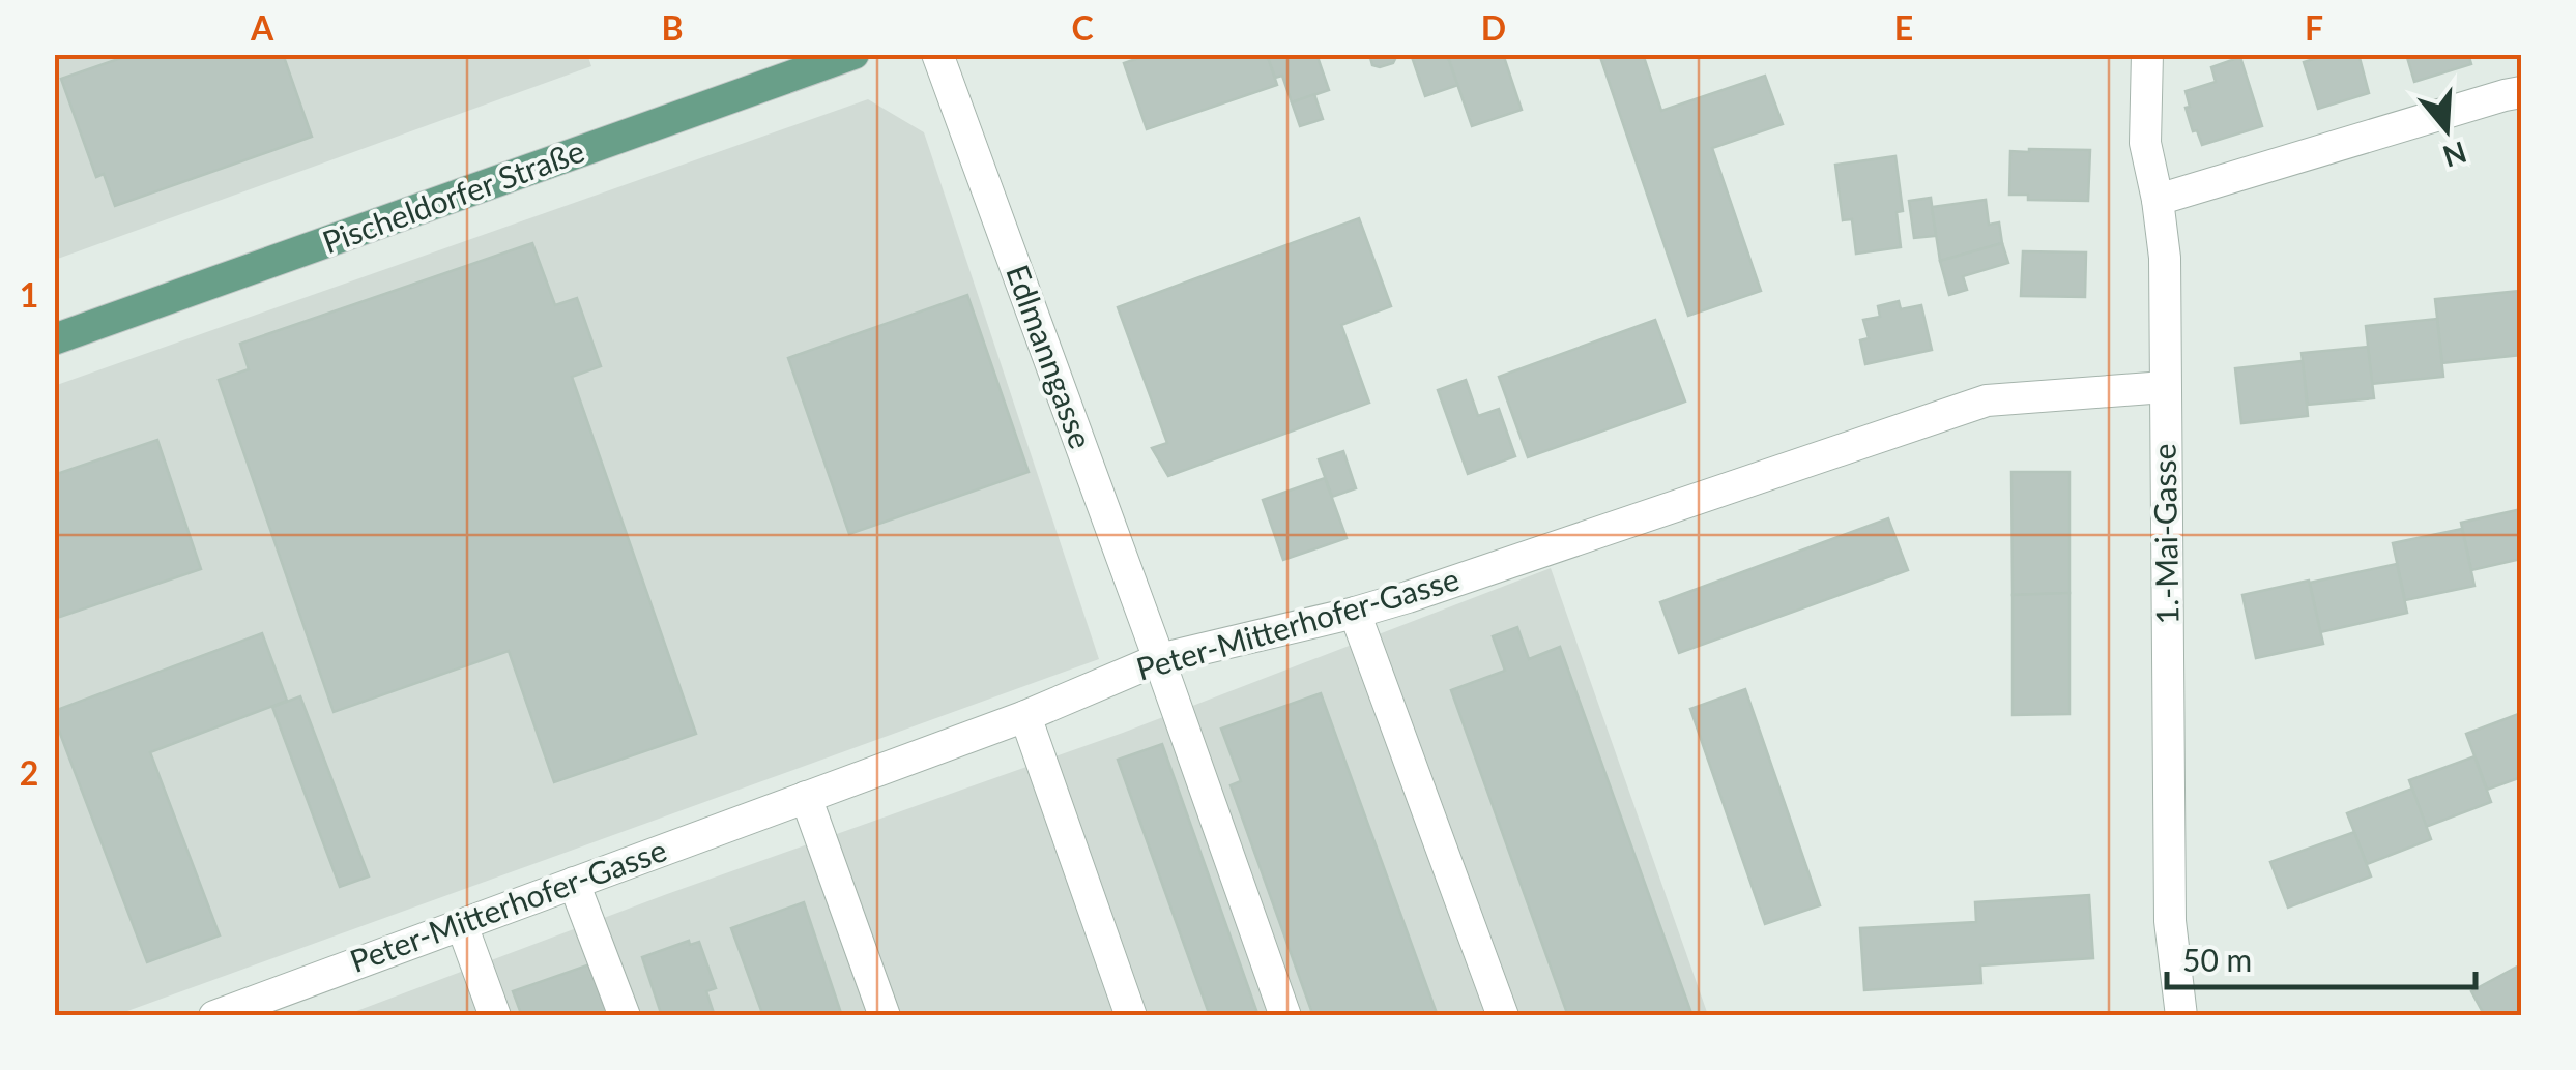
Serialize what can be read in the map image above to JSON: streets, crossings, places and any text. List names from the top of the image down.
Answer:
{
  "streets": {
    "main road": ["Pischeldorfer Straße"],
    "street": ["Edlmanngasse", "1.-Mai-Gasse", "Peter-Mitterhofer-Gasse"]
  },
  "crossings": [
    ["Edlmanngasse", "Peter-Mitterhofer-Gasse"],
    ["1.-Mai-Gasse", "Peter-Mitterhofer-Gasse"]
  ],
  "scale_bar": "50 m",
  "north": "bottom",
  "grid": {
    "columns": [
      "A",
      "B",
      "C",
      "D",
      "E",
      "F"
    ],
    "rows": ["1", "2"]
  }
}
